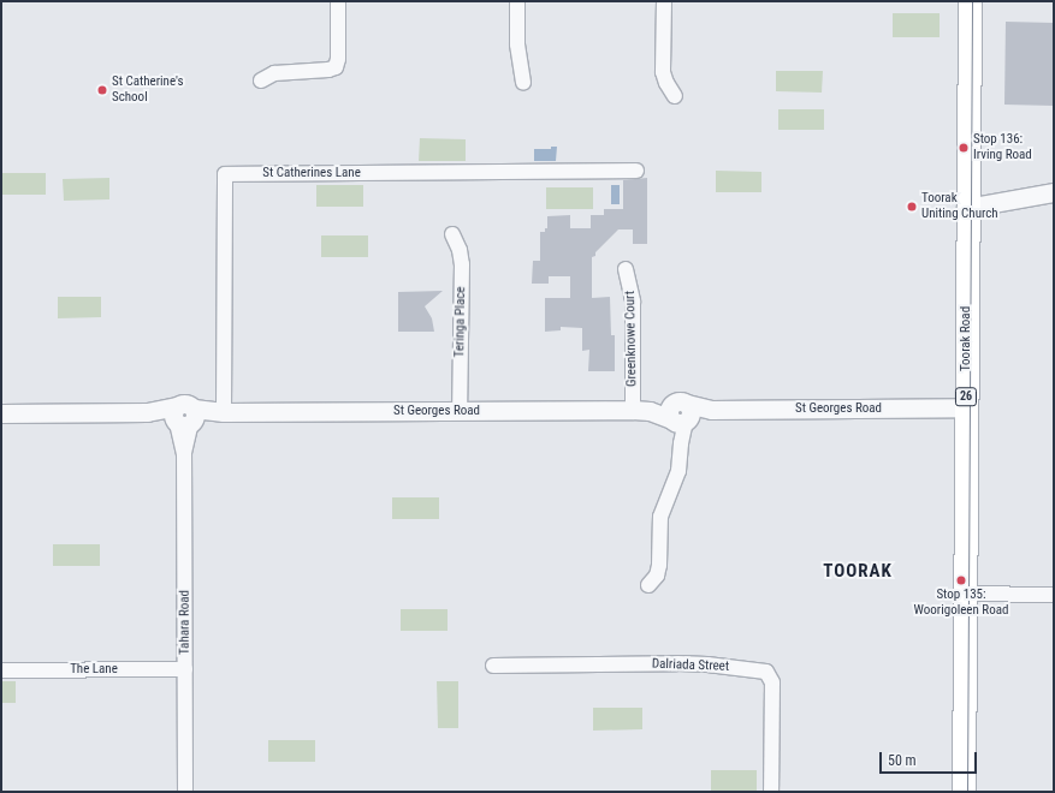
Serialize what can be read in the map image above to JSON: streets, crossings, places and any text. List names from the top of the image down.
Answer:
{
  "streets": {
    "main road": ["Toorak Road", "26"],
    "street": [
      "St Catherines Lane",
      "Teringa Place",
      "Greenknowe Court",
      "St Georges Road",
      "Tahara Road",
      "Dalriada Street",
      "The Lane"
    ]
  },
  "crossings": [
    ["St Catherines Lane", "St Georges Road"],
    ["Teringa Place", "St Georges Road"],
    ["Greenknowe Court", "St Georges Road"],
    ["Toorak Road", "St Georges Road"],
    ["St Georges Road", "Tahara Road"],
    ["Tahara Road", "The Lane"]
  ],
  "districts": ["TOORAK"],
  "places": [
    "St Catherine's School",
    "Stop 136: Irving Road",
    "Toorak Uniting Church",
    "Stop 135: Woorigoleen Road"
  ],
  "scale_bar": "50 m"
}
